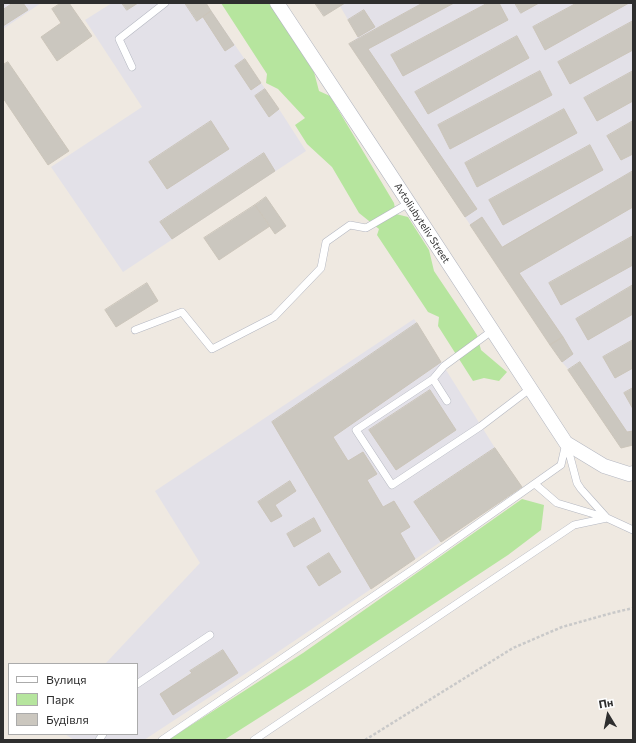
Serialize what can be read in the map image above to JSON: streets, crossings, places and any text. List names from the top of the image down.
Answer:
{
  "streets": {
    "street": ["Avtoliubyteliv Street"]
  },
  "legend": ["Вулиця", "Парк", "Будівля"],
  "north": "top"
}
